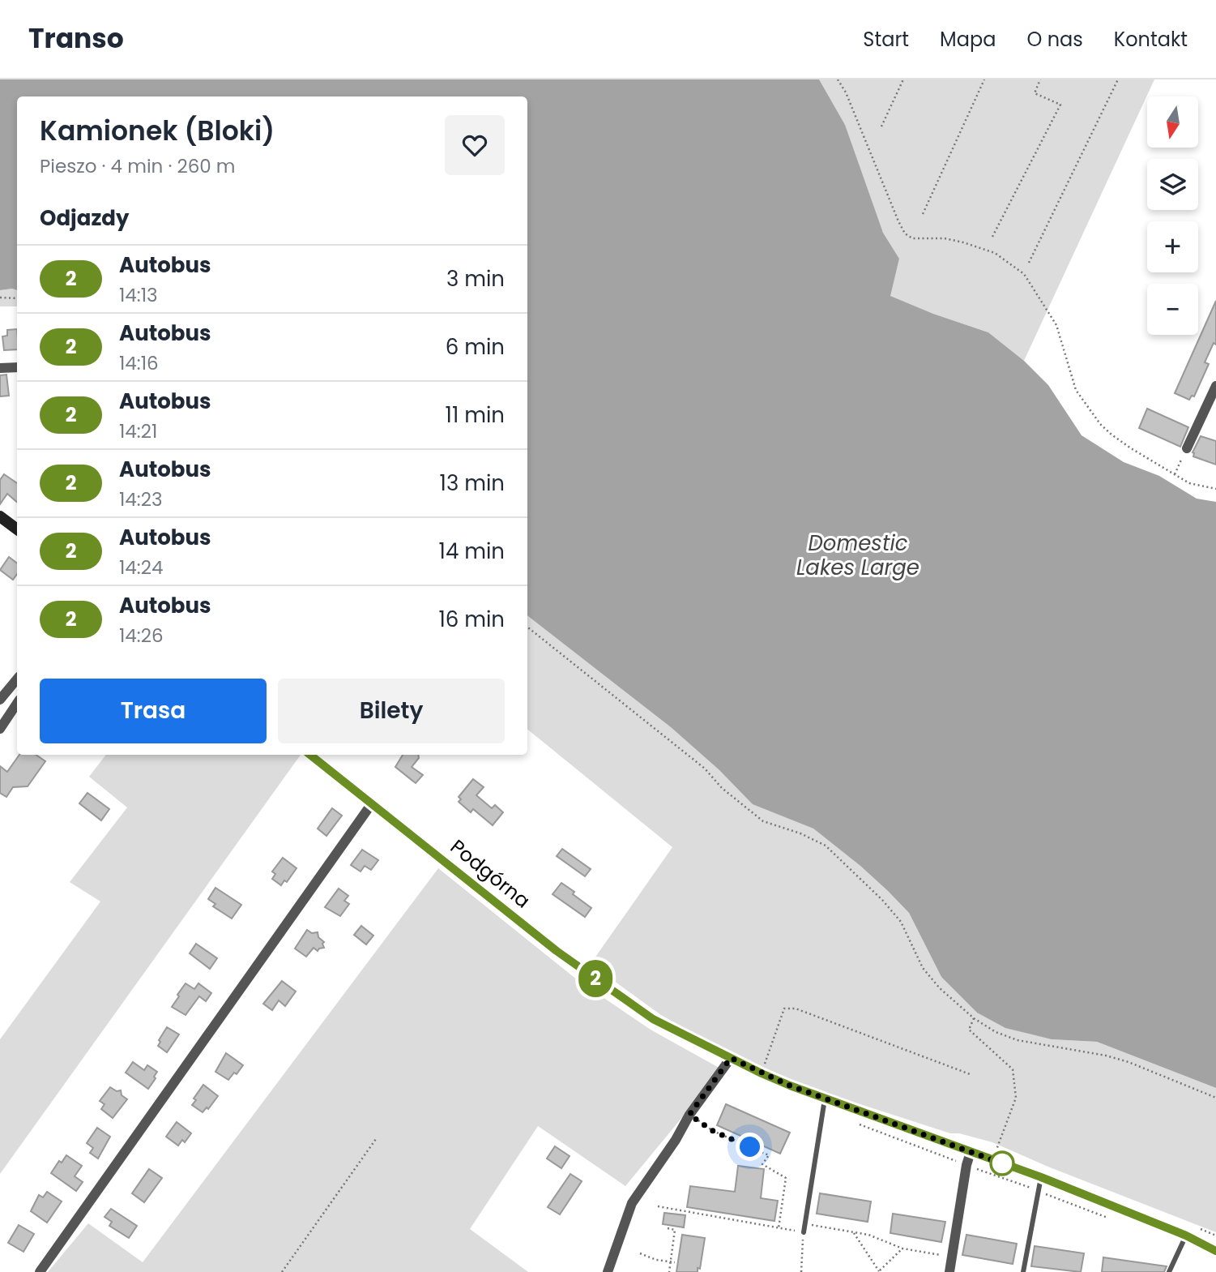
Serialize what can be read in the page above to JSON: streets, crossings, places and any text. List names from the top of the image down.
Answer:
{
  "streets": {
    "street": ["Podgórna"]
  },
  "water": ["Domestic Lakes Large"],
  "lines": ["bus line 2"],
  "north": "bottom",
  "page": {
    "header": "Transo",
    "nav": [
      "Start",
      "Mapa",
      "O nas",
      "Kontakt"
    ],
    "on_map": "2",
    "map_buttons": ["+", "−"],
    "heading": [
      ["Kamionek (Bloki)", "Pieszo · 4 min · 260 m"],
      "Odjazdy"
    ],
    "list": [
      {
        "mark": "2",
        "name": "Autobus",
        "note": "14:13",
        "value": "3 min"
      },
      {
        "mark": "2",
        "name": "Autobus",
        "note": "14:16",
        "value": "6 min"
      },
      {
        "mark": "2",
        "name": "Autobus",
        "note": "14:21",
        "value": "11 min"
      },
      {
        "mark": "2",
        "name": "Autobus",
        "note": "14:23",
        "value": "13 min"
      },
      {
        "mark": "2",
        "name": "Autobus",
        "note": "14:24",
        "value": "14 min"
      },
      {
        "mark": "2",
        "name": "Autobus",
        "note": "14:26",
        "value": "16 min"
      }
    ],
    "buttons": ["Trasa", "Bilety"]
  }
}
